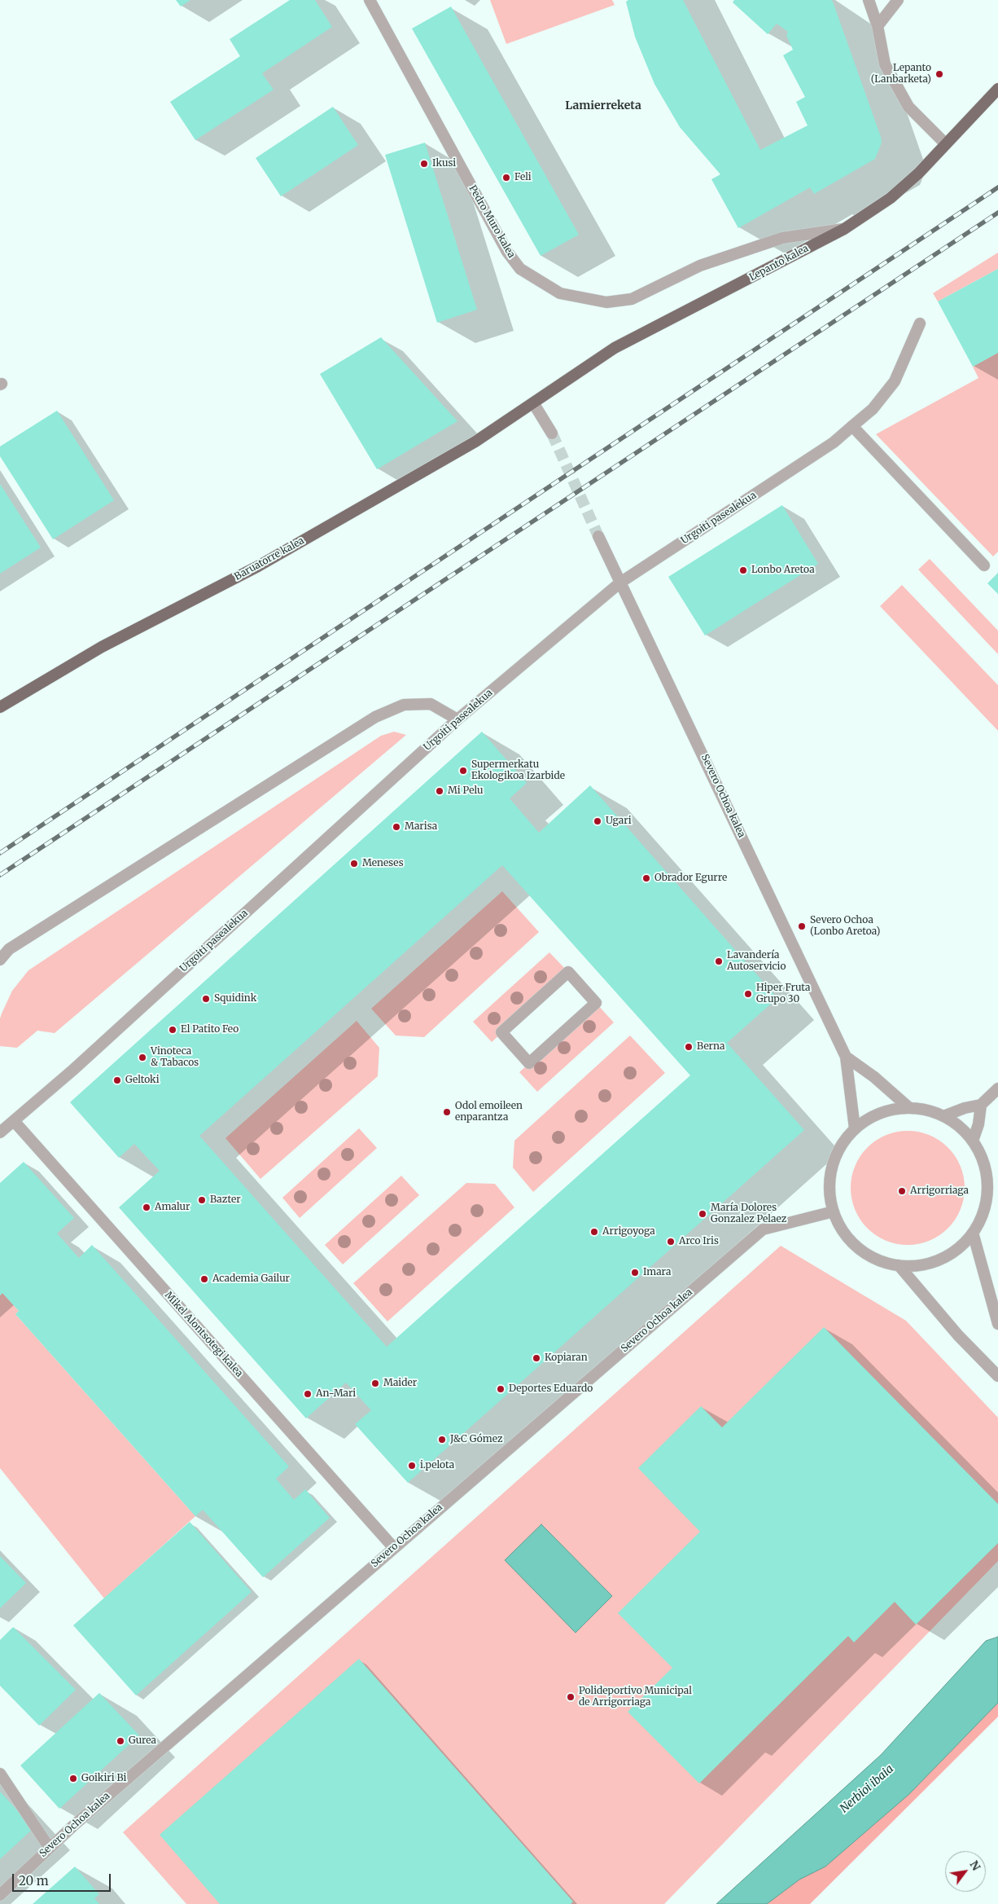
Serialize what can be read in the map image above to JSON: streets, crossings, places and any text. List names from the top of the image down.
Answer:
{
  "streets": {
    "main road": ["Lepanto kalea", "Baruatorre kalea"],
    "street": [
      "Pedro Muro kalea",
      "Urgoiti pasealekua",
      "Severo Ochoa kalea",
      "Mikel Alontsotegi kalea"
    ]
  },
  "crossings": [
    ["Pedro Muro kalea", "Lepanto kalea"],
    ["Lepanto kalea", "Baruatorre kalea"],
    ["Urgoiti pasealekua", "Severo Ochoa kalea"],
    ["Urgoiti pasealekua", "Mikel Alontsotegi kalea"],
    ["Severo Ochoa kalea", "Mikel Alontsotegi kalea"]
  ],
  "districts": ["Lamierreketa"],
  "water": ["Nerbioi ibaia"],
  "places": [
    "Lepanto (Lanbarketa)",
    "Ikusi",
    "Feli",
    "Lonbo Aretoa",
    "Supermerkatu Ekologikoa Izarbide",
    "Mi Pelu",
    "Ugari",
    "Marisa",
    "Meneses",
    "Obrador Egurre",
    "Severo Ochoa (Lonbo Aretoa)",
    "Lavandería Autoservicio",
    "Hiper Fruta Grupo 30",
    "Squidink",
    "El Patito Feo",
    "Berna",
    "Vinoteca & Tabacos",
    "Geltoki",
    "Odol emoileen enparantza",
    "Arrigorriaga",
    "Bazter",
    "Amalur",
    "María Dolores Gonzalez Pelaez",
    "Arrigoyoga",
    "Arco Iris",
    "Imara",
    "Academia Gailur",
    "Kopiaran",
    "Maider",
    "Deportes Eduardo",
    "An-Mari",
    "J&C Gómez",
    "i.pelota",
    "Polideportivo Municipal de Arrigorriaga",
    "Gurea",
    "Goikiri Bi"
  ],
  "scale_bar": "20 m",
  "north": "top right"
}
